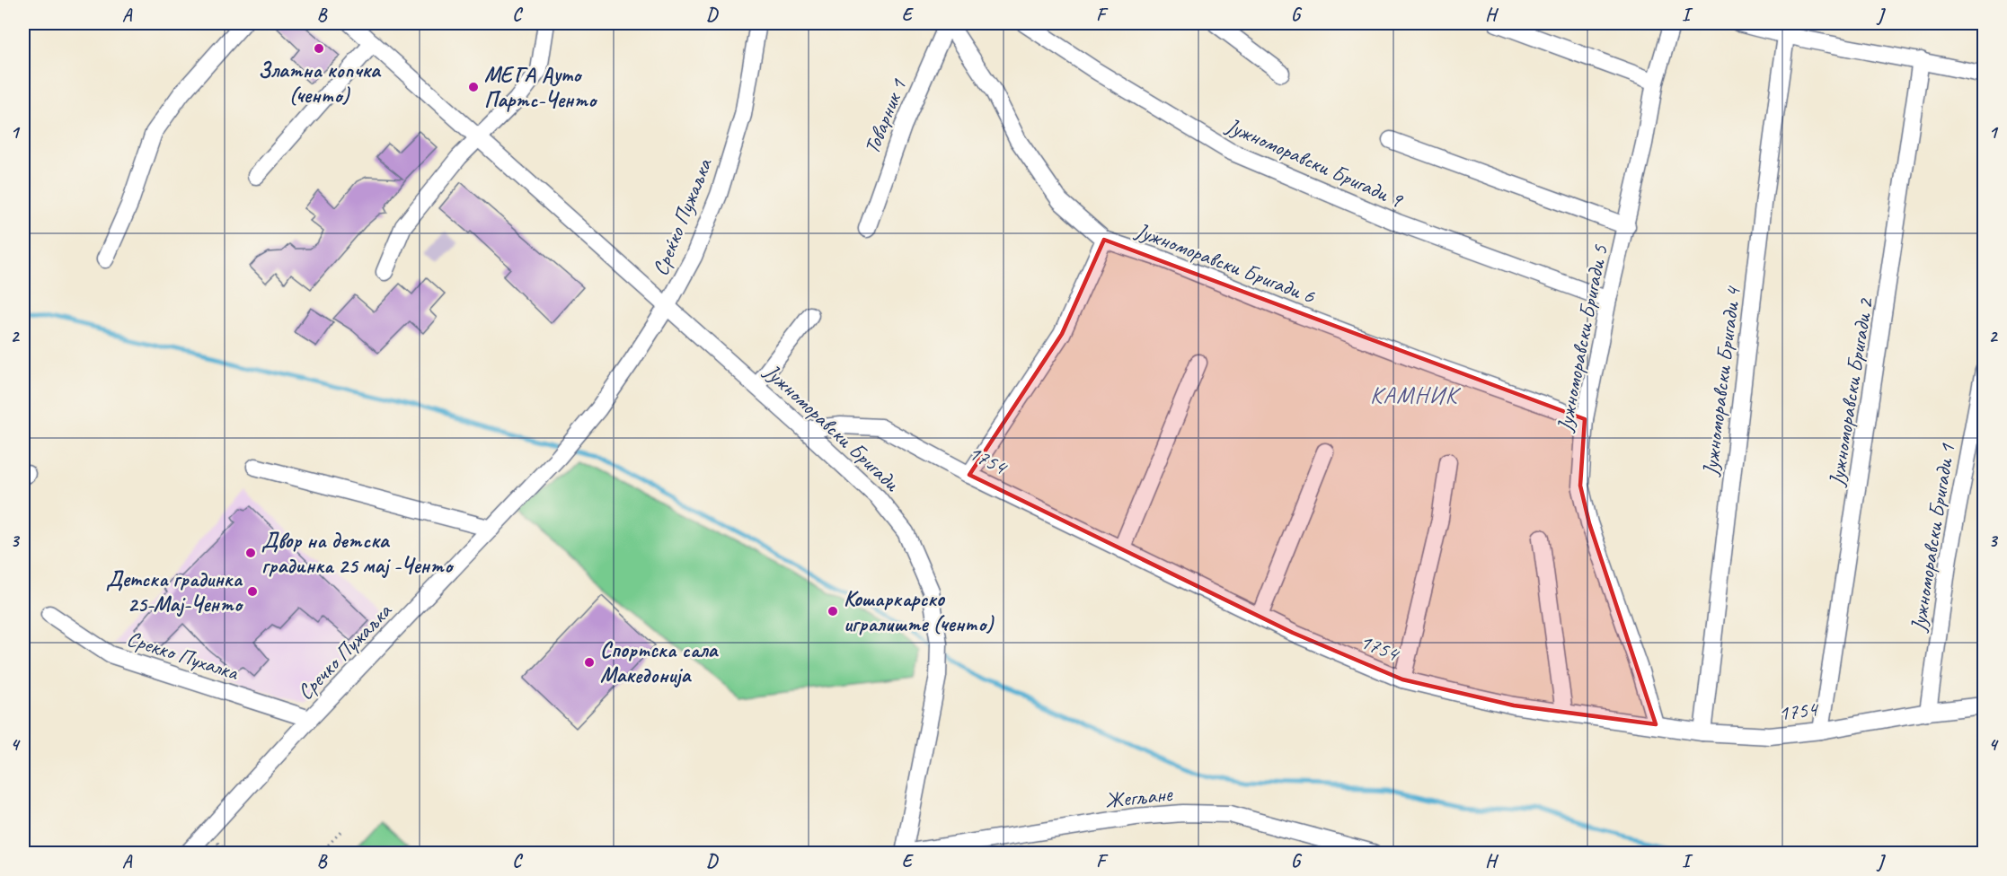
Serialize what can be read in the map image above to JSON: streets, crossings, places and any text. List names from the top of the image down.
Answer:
{
  "streets": {
    "street": [
      "Товарник 1",
      "Јужноморавски Бригади 9",
      "Среќко Пужаљка",
      "Јужноморавски Бригади 6",
      "Јужноморавски Бригади 5",
      "Јужноморавски Бригади 4",
      "Јужноморавски Бригади 2",
      "Јужноморавски Бригади",
      "1754",
      "Јужноморавски Бригади 1",
      "Сречко Пужаљка",
      "Срекко Пухалка",
      "Жегљане"
    ]
  },
  "crossings": [
    ["Товарник 1", "Јужноморавски Бригади 6"],
    ["Јужноморавски Бригади 9", "Јужноморавски Бригади 5"],
    ["Среќко Пужаљка", "Јужноморавски Бригади"],
    ["Среќко Пужаљка", "Сречко Пужаљка"],
    ["Јужноморавски Бригади 6", "Јужноморавски Бригади 5"],
    ["Јужноморавски Бригади 5", "1754"],
    ["Јужноморавски Бригади 4", "1754"],
    ["Јужноморавски Бригади 2", "1754"],
    ["Јужноморавски Бригади", "1754"],
    ["Јужноморавски Бригади", "Жегљане"],
    ["1754", "Јужноморавски Бригади 1"],
    ["Сречко Пужаљка", "Срекко Пухалка"]
  ],
  "districts": ["КАМНИК"],
  "places": [
    "Златна копчка (ченто)",
    "МЕГА Ауто Партс-Ченто",
    "Двор на детска градинка 25 мај -Ченто",
    "Детска градинка 25-Мај-Ченто",
    "Кошаркарско игралиште (ченто)",
    "Спортска сала Македонија"
  ],
  "grid": {
    "columns": [
      "A",
      "B",
      "C",
      "D",
      "E",
      "F",
      "G",
      "H",
      "I",
      "J"
    ],
    "rows": [
      "1",
      "2",
      "3",
      "4"
    ]
  }
}
